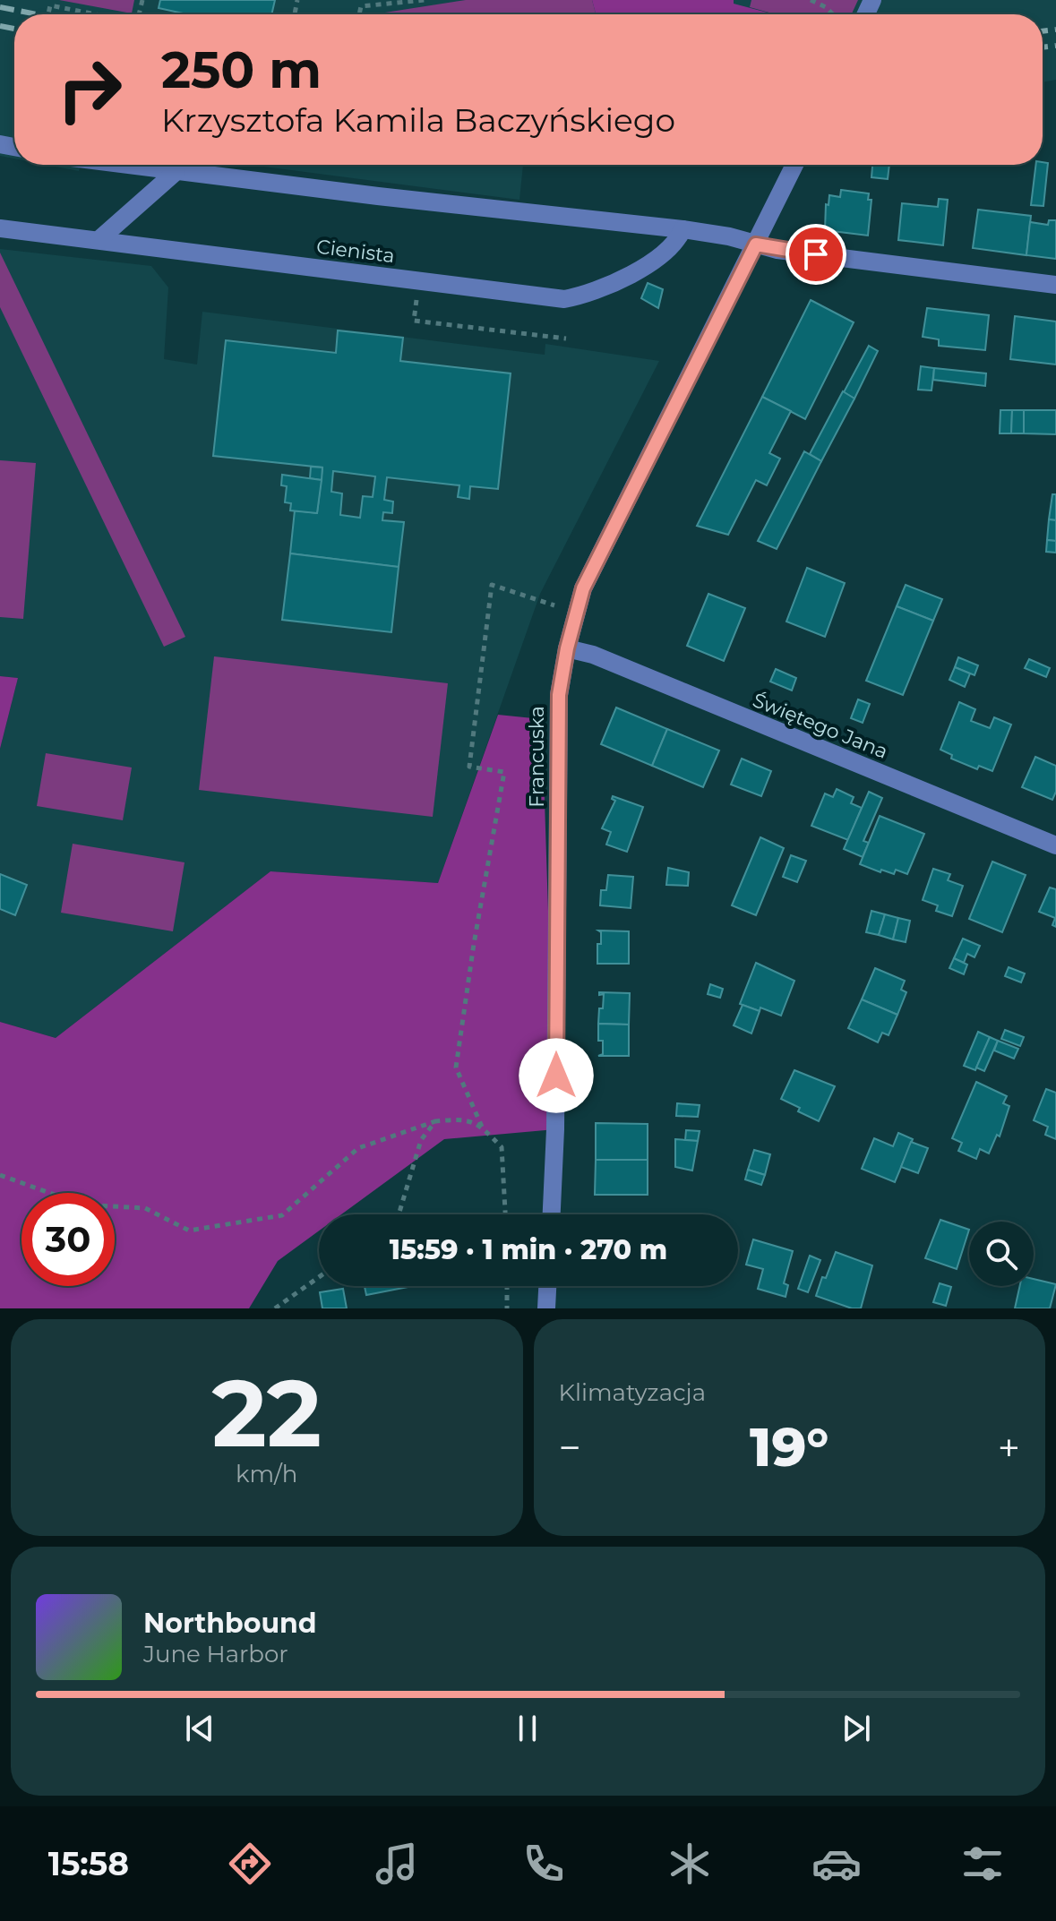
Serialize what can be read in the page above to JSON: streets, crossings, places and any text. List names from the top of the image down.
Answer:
{
  "streets": {
    "street": ["Cienista", "Świętego Jana", "Francuska"]
  },
  "crossings": [
    ["Świętego Jana", "Francuska"]
  ],
  "page": {
    "turn": ["250 m", "Krzysztofa Kamila Baczyńskiego"],
    "limit": "30",
    "trip": "15:59 · 1 min · 270 m",
    "tile": [
      ["22", "km/h"],
      "Klimatyzacja"
    ],
    "heat": ["−", "19°", "+"],
    "song": ["Northbound", "June Harbor"],
    "tabs": "15:58"
  }
}
